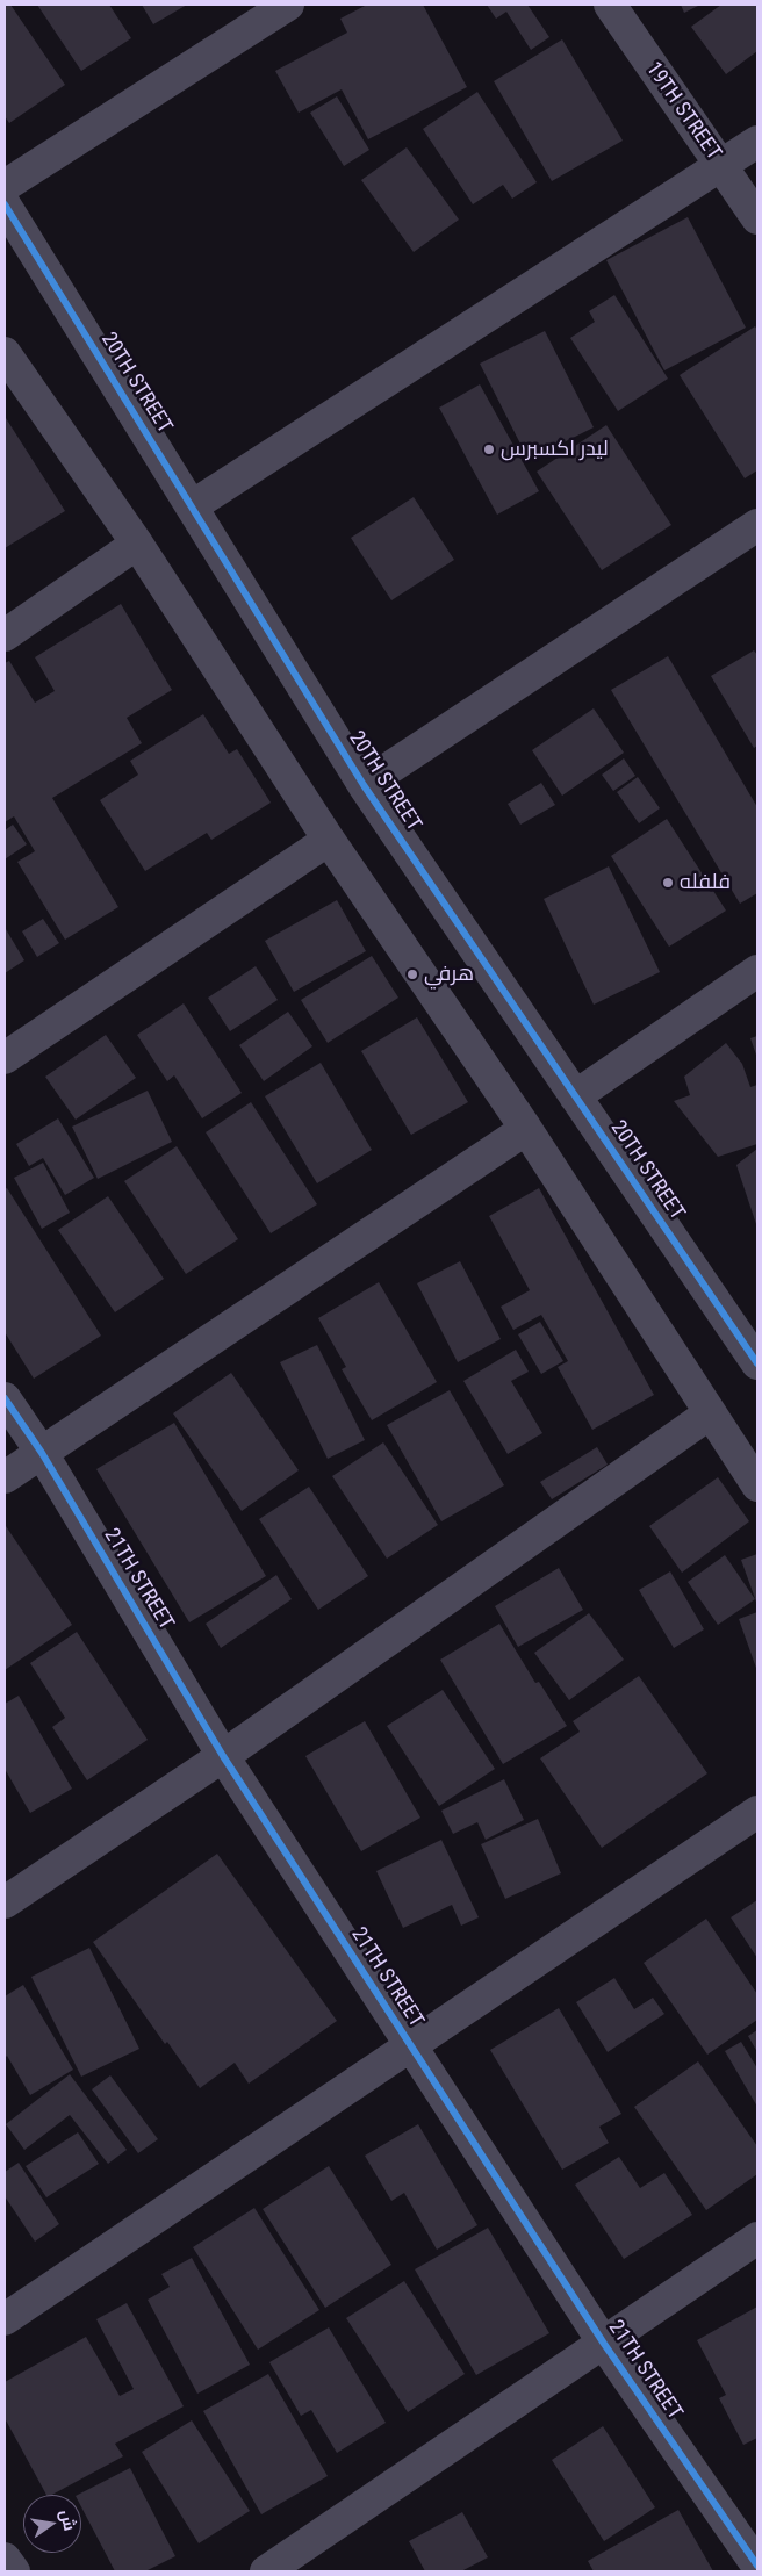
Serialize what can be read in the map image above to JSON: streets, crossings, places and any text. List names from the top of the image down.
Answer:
{
  "streets": {
    "street": ["19TH STREET", "20TH STREET", "21TH STREET"]
  },
  "places": ["ليدر اكسبرس", "فلفله", "هرفي"],
  "north": "right"
}
